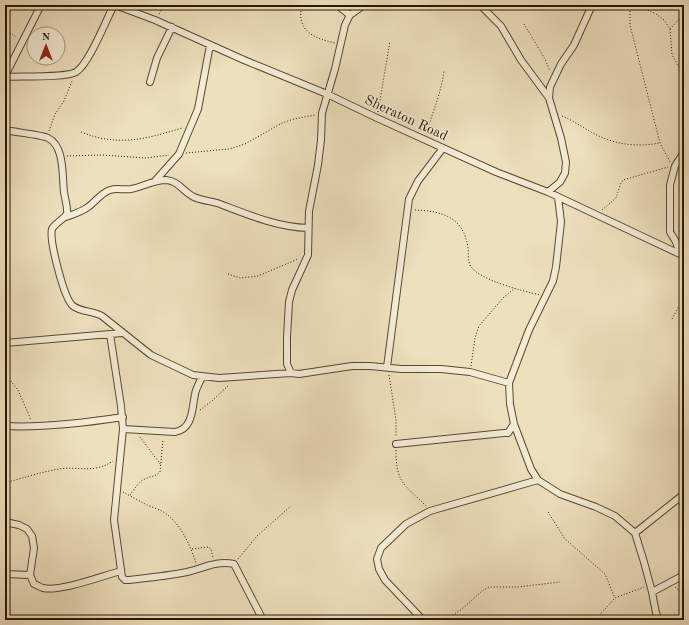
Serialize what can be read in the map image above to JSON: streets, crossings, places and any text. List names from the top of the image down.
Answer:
{
  "streets": {
    "street": ["Sheraton Road"]
  },
  "north": "top"
}
